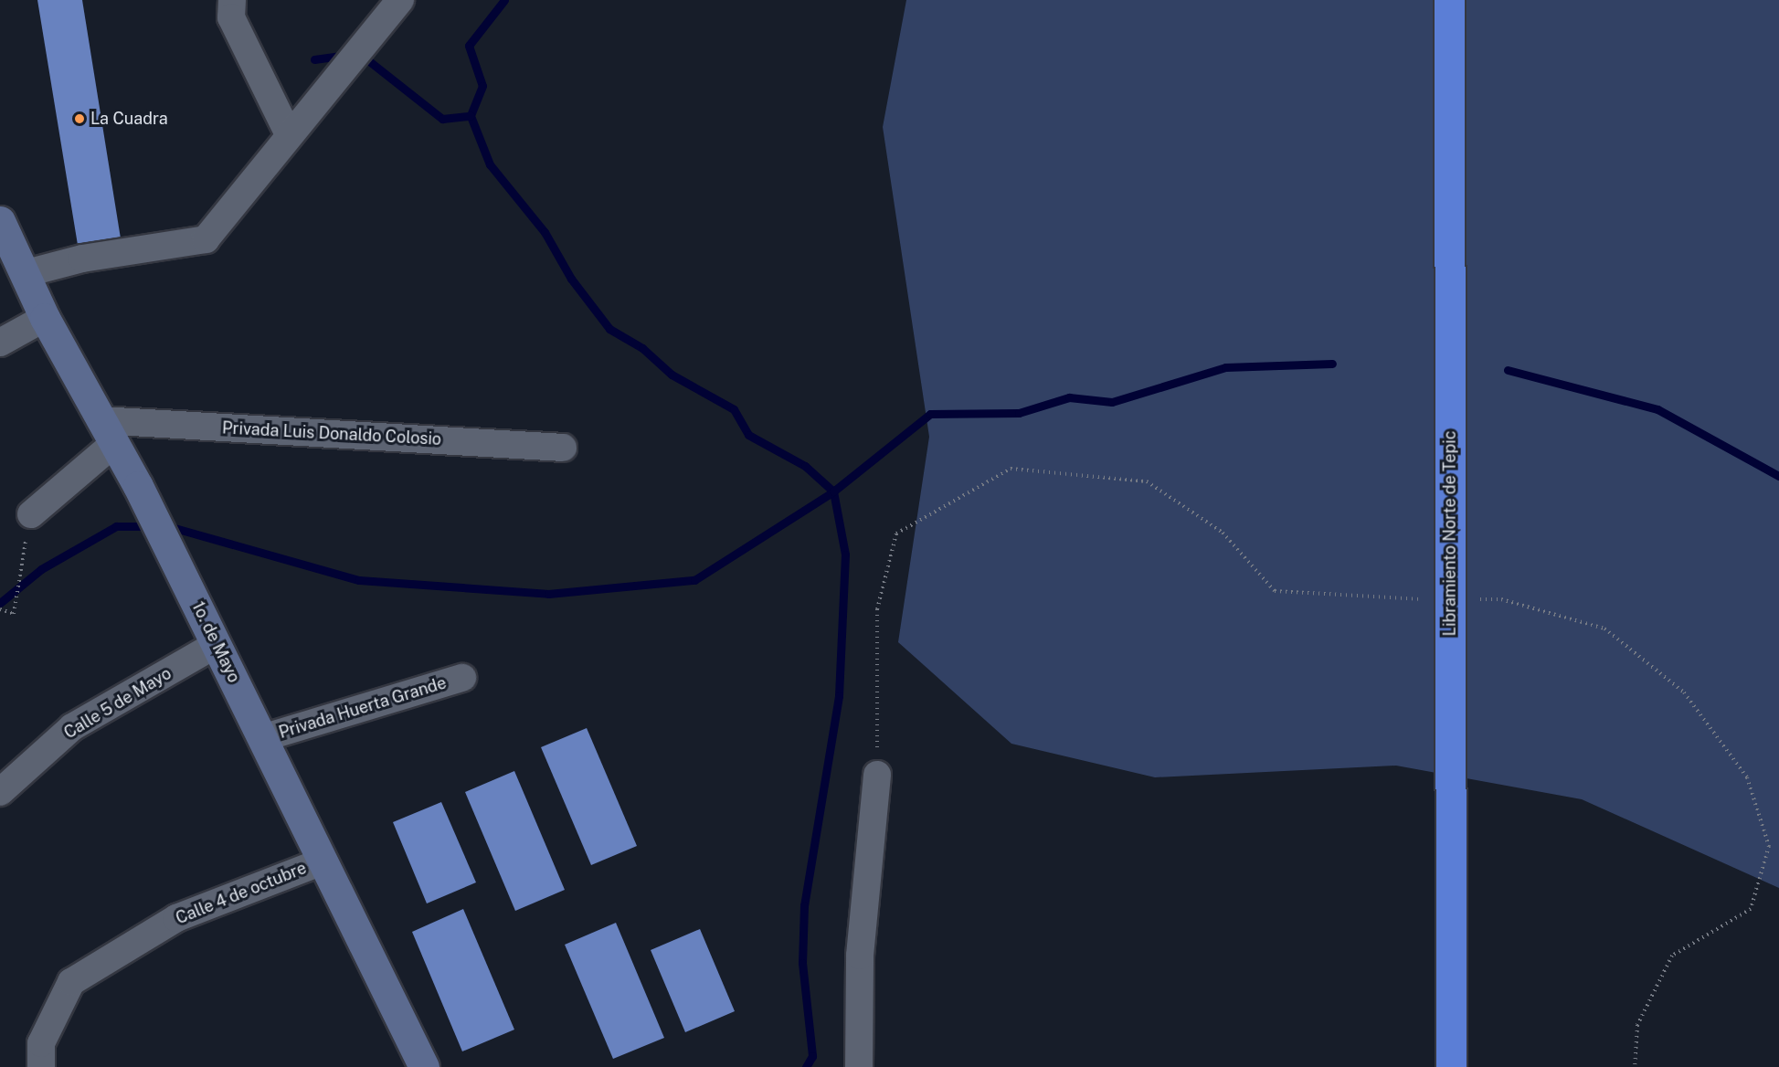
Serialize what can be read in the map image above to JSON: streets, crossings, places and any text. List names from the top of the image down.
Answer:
{
  "streets": {
    "highway": ["Libramiento Norte de Tepic"],
    "street": [
      "Privada Luis Donaldo Colosio",
      "1o. de Mayo",
      "Calle 5 de Mayo",
      "Privada Huerta Grande",
      "Calle 4 de octubre"
    ]
  },
  "crossings": [
    ["Privada Luis Donaldo Colosio", "1o. de Mayo"],
    ["1o. de Mayo", "Calle 5 de Mayo"],
    ["1o. de Mayo", "Privada Huerta Grande"],
    ["1o. de Mayo", "Calle 4 de octubre"]
  ],
  "places": ["La Cuadra"]
}
